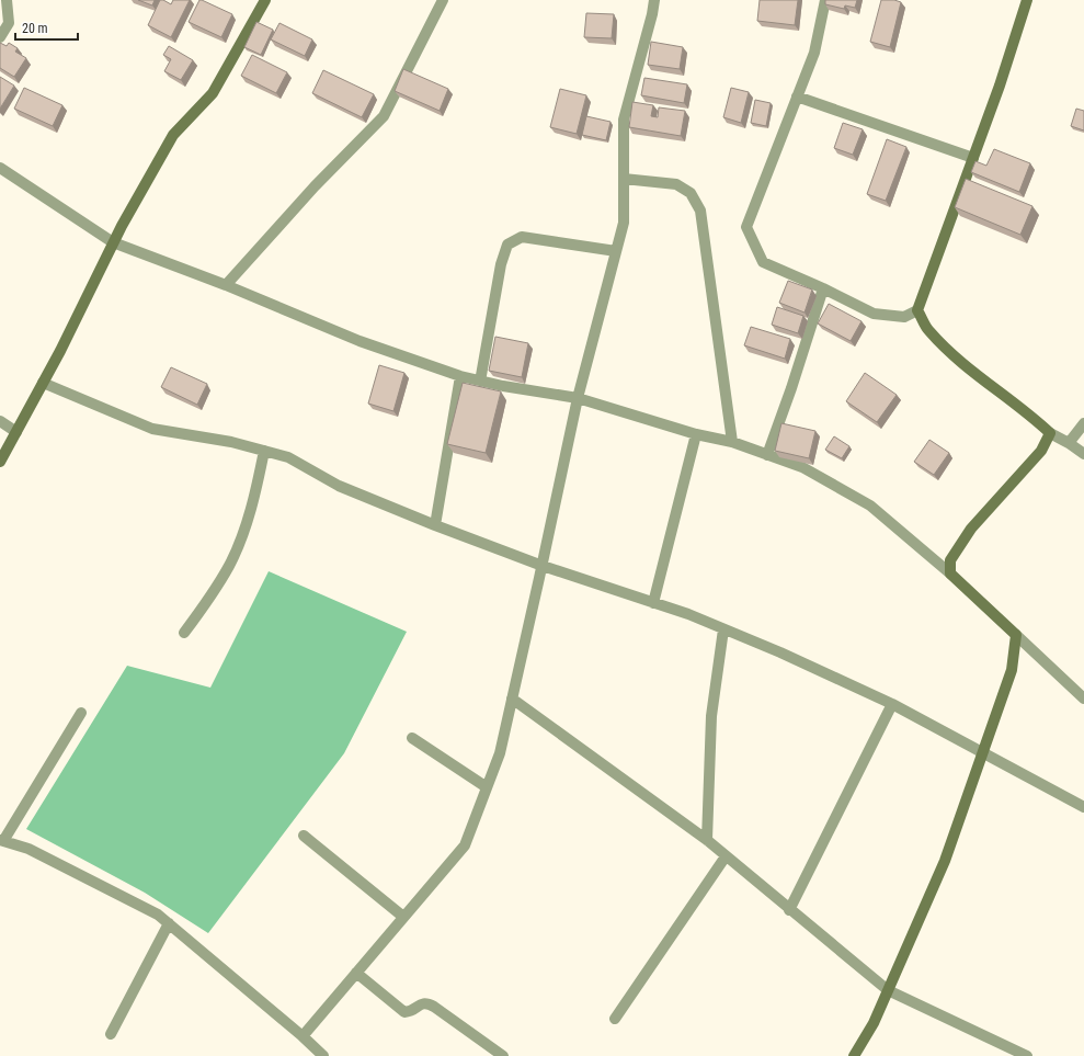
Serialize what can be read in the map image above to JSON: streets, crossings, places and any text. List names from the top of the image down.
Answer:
{
  "scale_bar": "20 m"
}
